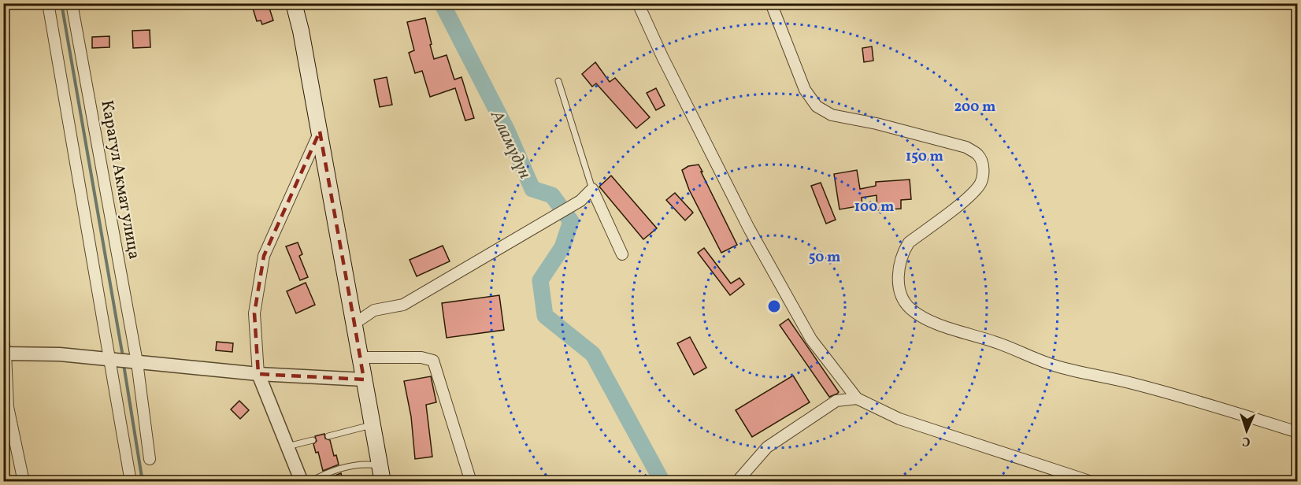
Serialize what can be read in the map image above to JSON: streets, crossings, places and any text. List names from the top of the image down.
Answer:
{
  "streets": {
    "street": ["Карагул Акмат улица"]
  },
  "water": ["Аламүдүн"],
  "north": "bottom",
  "rings": [
    "200 m",
    "150 m",
    "100 m",
    "50 m"
  ]
}
